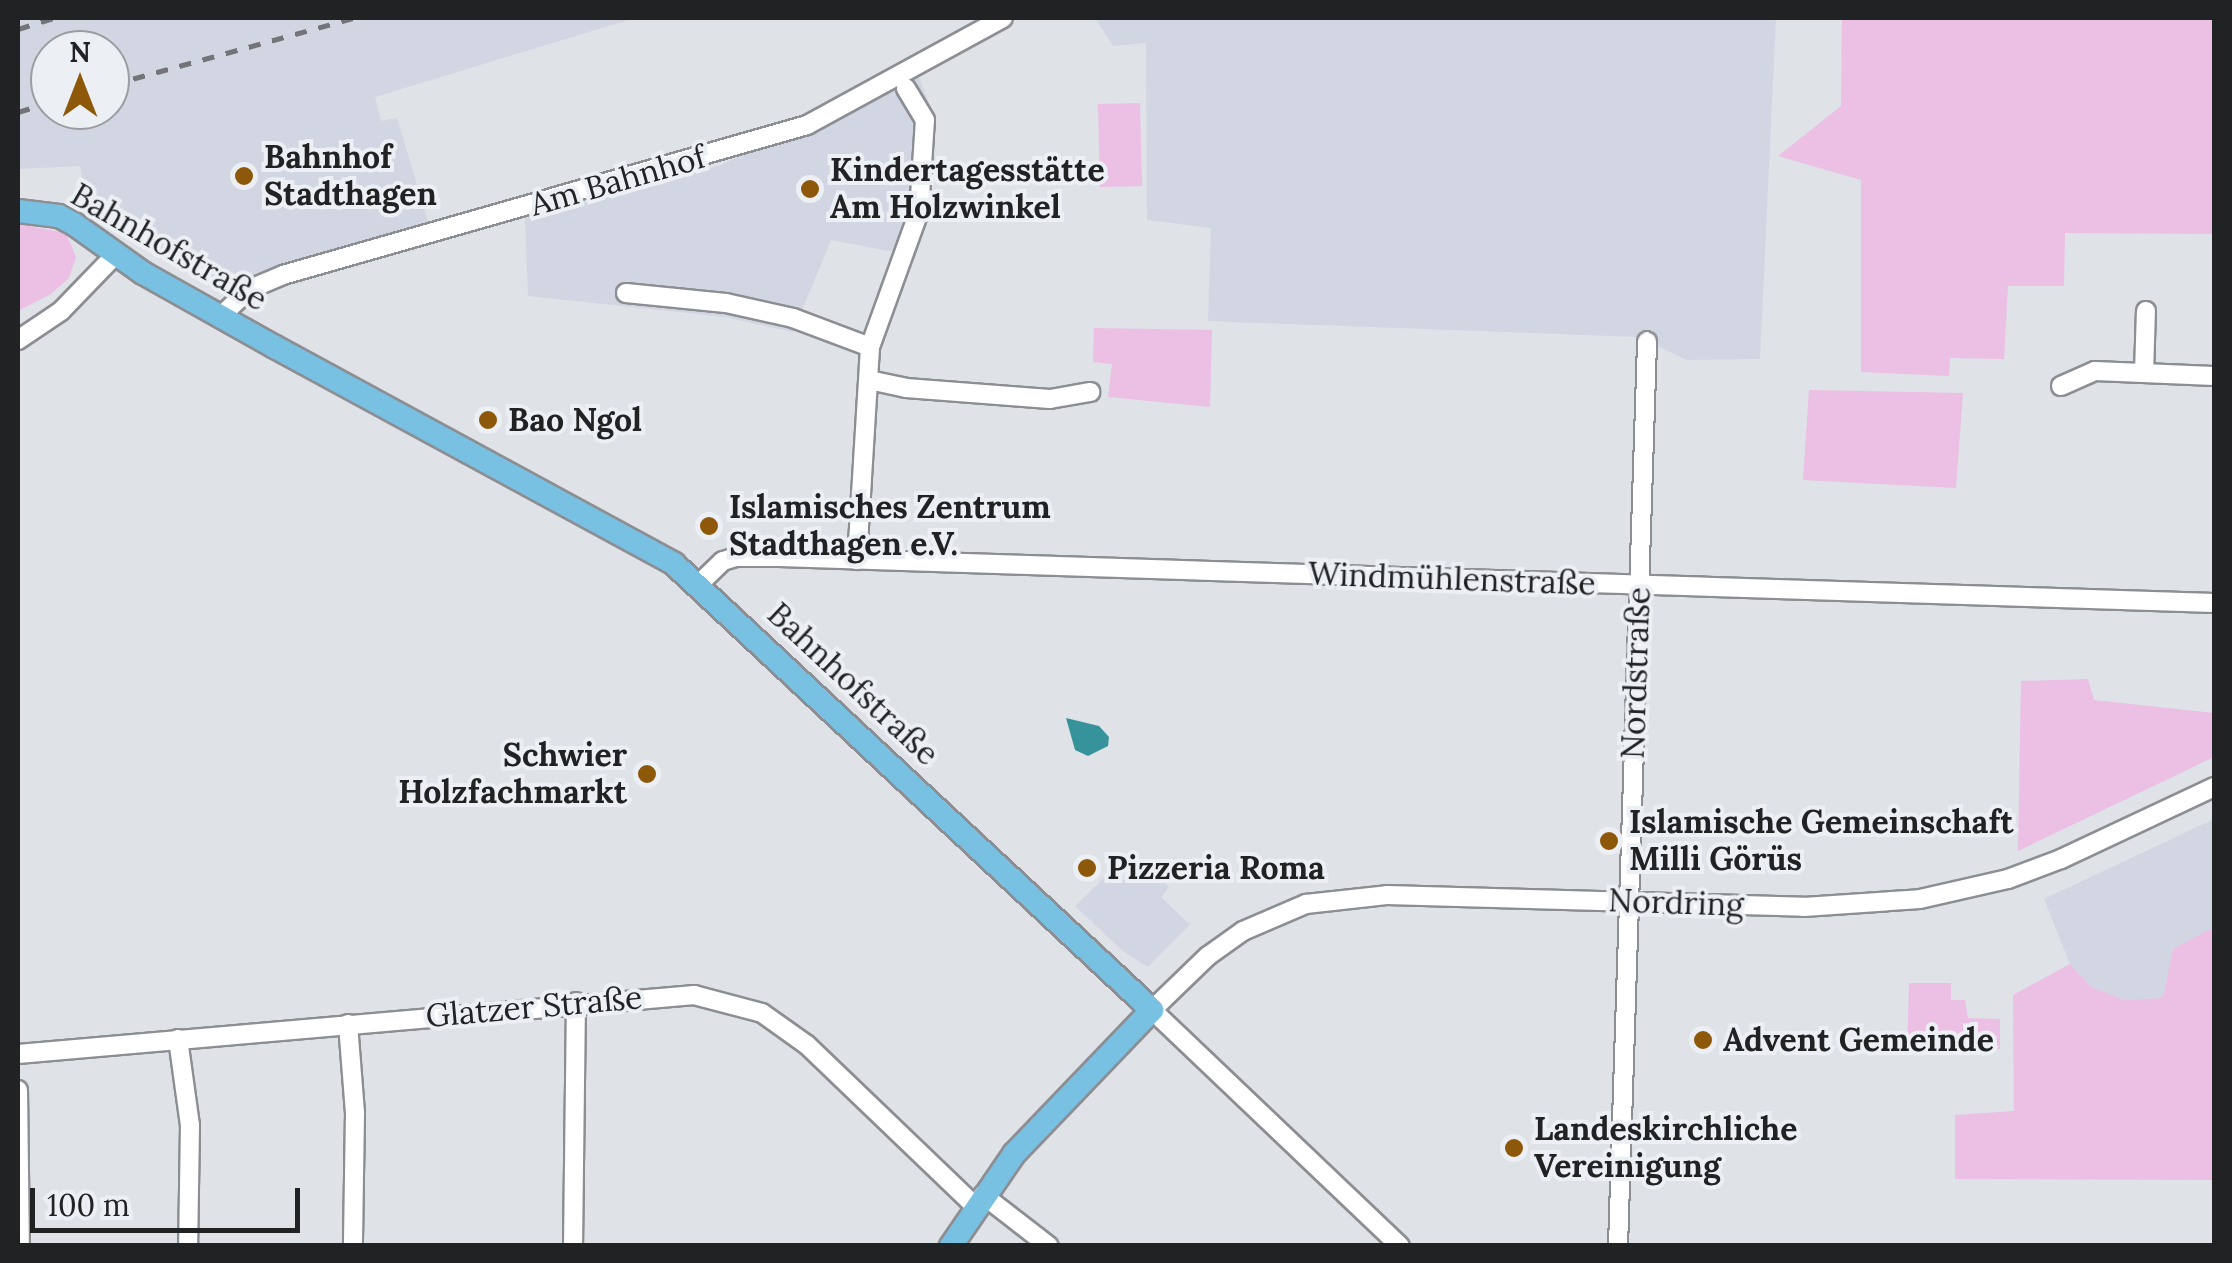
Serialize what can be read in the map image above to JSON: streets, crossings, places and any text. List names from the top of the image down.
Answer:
{
  "streets": {
    "main road": ["Bahnhofstraße"],
    "street": [
      "Am Bahnhof",
      "Windmühlenstraße",
      "Nordstraße",
      "Nordring",
      "Glatzer Straße"
    ]
  },
  "crossings": [
    ["Am Bahnhof", "Bahnhofstraße"],
    ["Bahnhofstraße", "Windmühlenstraße"],
    ["Bahnhofstraße", "Nordring"],
    ["Windmühlenstraße", "Nordstraße"],
    ["Nordstraße", "Nordring"]
  ],
  "places": [
    "Bahnhof Stadthagen",
    "Kindertagesstätte Am Holzwinkel",
    "Bao Ngol",
    "Islamisches Zentrum Stadthagen e.V.",
    "Schwier Holzfachmarkt",
    "Islamische Gemeinschaft Milli Görüs",
    "Pizzeria Roma",
    "Advent Gemeinde",
    "Landeskirchliche Vereinigung"
  ],
  "scale_bar": "100 m",
  "north": "top"
}
